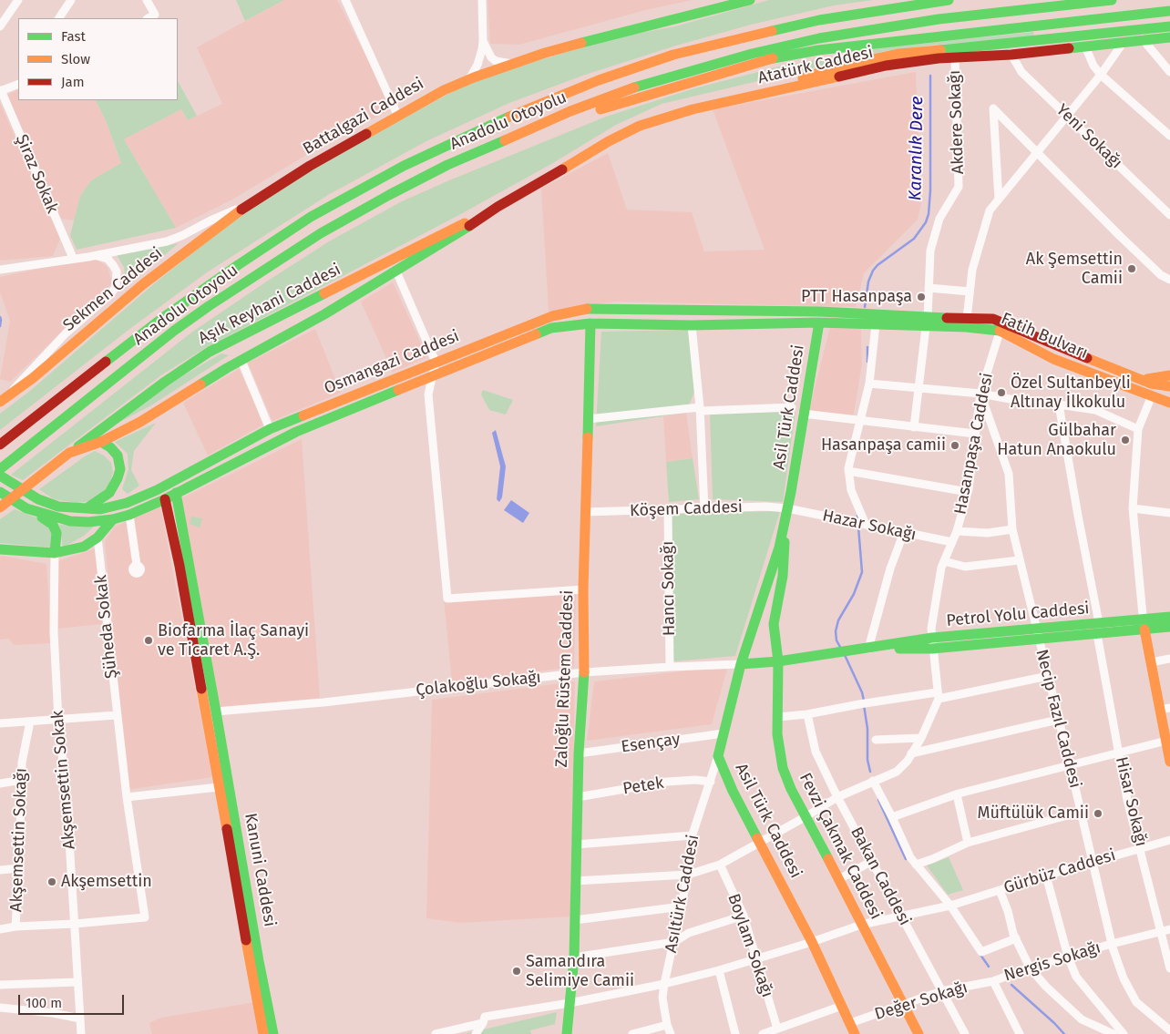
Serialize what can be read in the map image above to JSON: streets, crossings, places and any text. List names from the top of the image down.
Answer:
{
  "streets": {
    "main road": [
      "Atatürk Caddesi",
      "Battalgazi Caddesi",
      "Anadolu Otoyolu",
      "Sekmen Caddesi",
      "Aşık Reyhani Caddesi",
      "Fatih Bulvarı",
      "Osmangazi Caddesi",
      "Asil Türk Caddesi",
      "Petrol Yolu Caddesi",
      "Zaloğlu Rüstem Caddesi",
      "Fevzi Çakmak Caddesi",
      "Kanuni Caddesi"
    ],
    "street": [
      "Akdere Sokağı",
      "Yeni Sokağı",
      "Şiraz Sokak",
      "Hasanpaşa Caddesi",
      "Köşem Caddesi",
      "Hazar Sokağı",
      "Hancı Sokağı",
      "Şüheda Sokak",
      "Çolakoğlu Sokağı",
      "Necip Fazıl Caddesi",
      "Esençay",
      "Akşemsettin Sokak",
      "Petek",
      "Hisar Sokağı",
      "Akşemsettin Sokağı",
      "Gürbüz Caddesi",
      "Bakan Caddesi",
      "Asıltürk Caddesi",
      "Boylam Sokağı",
      "Nergis Sokağı",
      "Değer Sokağı"
    ]
  },
  "crossings": [
    ["Atatürk Caddesi", "Akdere Sokağı"],
    ["Atatürk Caddesi", "Yeni Sokağı"],
    ["Atatürk Caddesi", "Aşık Reyhani Caddesi"],
    ["Battalgazi Caddesi", "Şiraz Sokak"],
    ["Battalgazi Caddesi", "Sekmen Caddesi"],
    ["Akdere Sokağı", "Fatih Bulvarı"],
    ["Fatih Bulvarı", "Osmangazi Caddesi"],
    ["Fatih Bulvarı", "Asil Türk Caddesi"],
    ["Fatih Bulvarı", "Hasanpaşa Caddesi"],
    ["Osmangazi Caddesi", "Asil Türk Caddesi"],
    ["Osmangazi Caddesi", "Zaloğlu Rüstem Caddesi"],
    ["Osmangazi Caddesi", "Kanuni Caddesi"],
    ["Asil Türk Caddesi", "Köşem Caddesi"],
    ["Asil Türk Caddesi", "Hazar Sokağı"],
    ["Asil Türk Caddesi", "Petrol Yolu Caddesi"],
    ["Asil Türk Caddesi", "Çolakoğlu Sokağı"],
    ["Asil Türk Caddesi", "Esençay"],
    ["Asil Türk Caddesi", "Fevzi Çakmak Caddesi"],
    ["Asil Türk Caddesi", "Gürbüz Caddesi"],
    ["Asil Türk Caddesi", "Asıltürk Caddesi"],
    ["Asil Türk Caddesi", "Değer Sokağı"],
    ["Hasanpaşa Caddesi", "Hazar Sokağı"],
    ["Hasanpaşa Caddesi", "Petrol Yolu Caddesi"],
    ["Hasanpaşa Caddesi", "Necip Fazıl Caddesi"],
    ["Köşem Caddesi", "Hazar Sokağı"],
    ["Köşem Caddesi", "Hancı Sokağı"],
    ["Köşem Caddesi", "Zaloğlu Rüstem Caddesi"],
    ["Hancı Sokağı", "Çolakoğlu Sokağı"],
    ["Petrol Yolu Caddesi", "Çolakoğlu Sokağı"],
    ["Petrol Yolu Caddesi", "Necip Fazıl Caddesi"],
    ["Petrol Yolu Caddesi", "Hisar Sokağı"],
    ["Petrol Yolu Caddesi", "Fevzi Çakmak Caddesi"],
    ["Şüheda Sokak", "Akşemsettin Sokağı"],
    ["Zaloğlu Rüstem Caddesi", "Çolakoğlu Sokağı"],
    ["Zaloğlu Rüstem Caddesi", "Esençay"],
    ["Zaloğlu Rüstem Caddesi", "Petek"],
    ["Zaloğlu Rüstem Caddesi", "Gürbüz Caddesi"],
    ["Çolakoğlu Sokağı", "Kanuni Caddesi"],
    ["Necip Fazıl Caddesi", "Gürbüz Caddesi"],
    ["Necip Fazıl Caddesi", "Nergis Sokağı"],
    ["Akşemsettin Sokak", "Akşemsettin Sokağı"],
    ["Petek", "Asıltürk Caddesi"],
    ["Hisar Sokağı", "Gürbüz Caddesi"],
    ["Hisar Sokağı", "Nergis Sokağı"],
    ["Fevzi Çakmak Caddesi", "Gürbüz Caddesi"],
    ["Fevzi Çakmak Caddesi", "Değer Sokağı"],
    ["Gürbüz Caddesi", "Bakan Caddesi"],
    ["Gürbüz Caddesi", "Asıltürk Caddesi"],
    ["Gürbüz Caddesi", "Boylam Sokağı"],
    ["Bakan Caddesi", "Değer Sokağı"],
    ["Nergis Sokağı", "Değer Sokağı"]
  ],
  "water": ["Karanlık Dere"],
  "places": [
    "Ak Şemsettin Camii",
    "PTT Hasanpaşa",
    "Özel Sultanbeyli Altınay İlkokulu",
    "Gülbahar Hatun Anaokulu",
    "Hasanpaşa camii",
    "Biofarma İlaç Sanayi ve Ticaret A.Ş.",
    "Müftülük Camii",
    "Akşemsettin",
    "Samandıra Selimiye Camii"
  ],
  "legend": ["Fast", "Slow", "Jam"],
  "scale_bar": "100 m"
}
